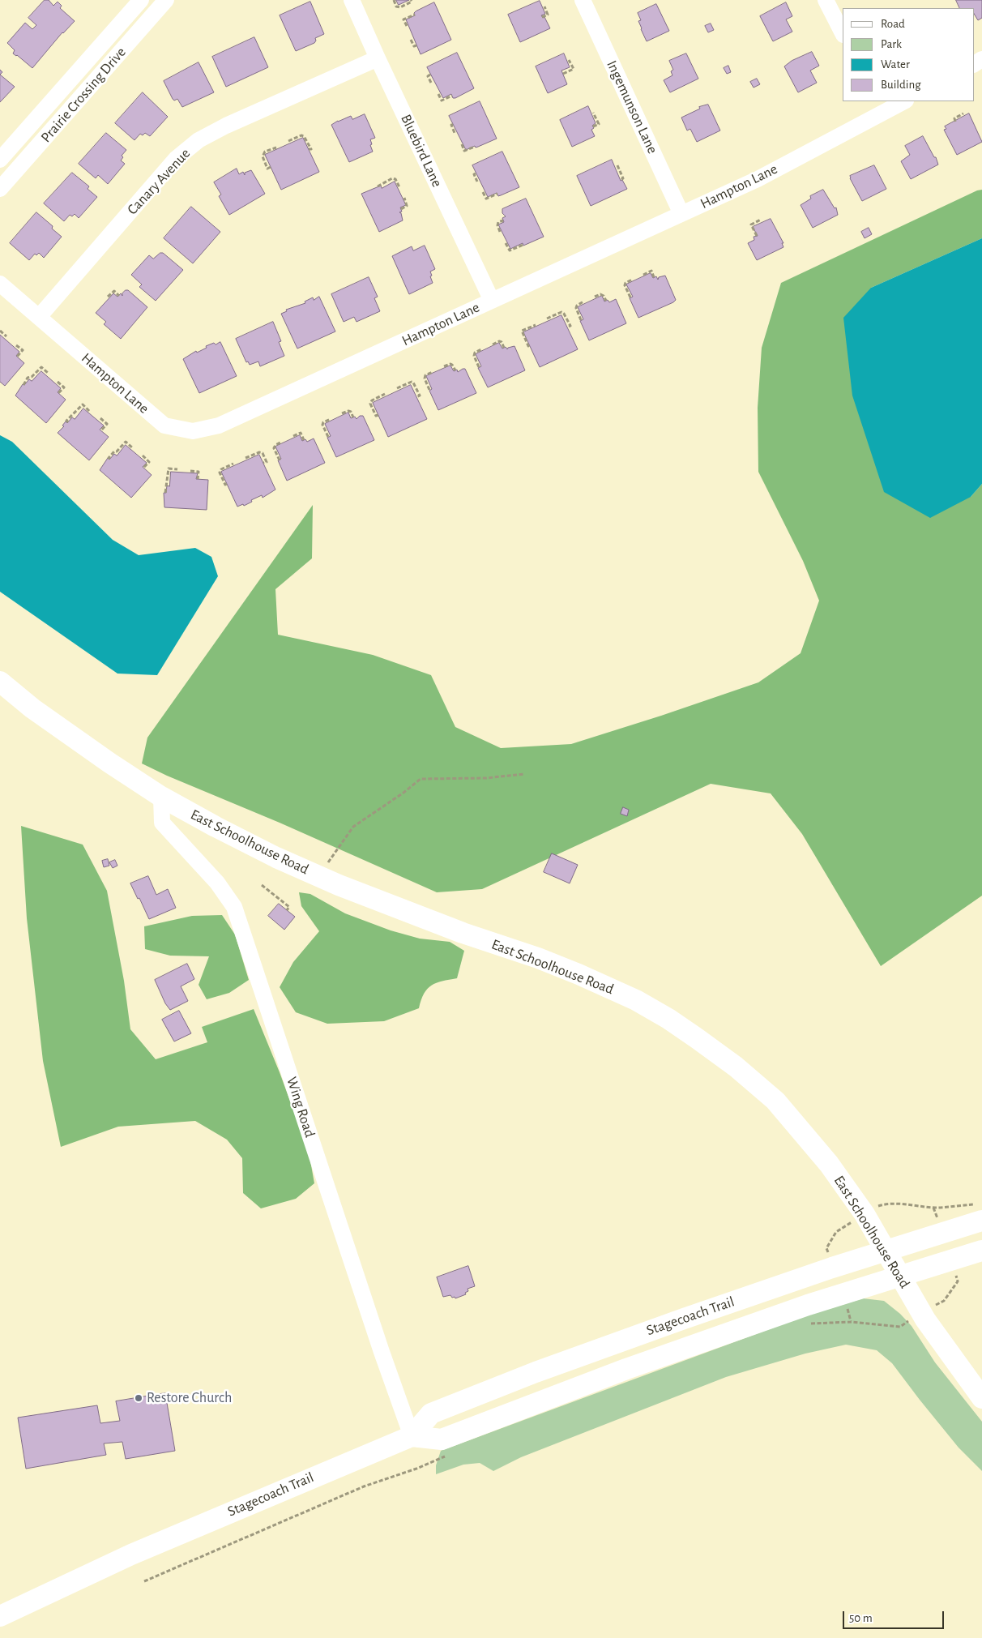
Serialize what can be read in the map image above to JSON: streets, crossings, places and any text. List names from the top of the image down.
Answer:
{
  "streets": {
    "main road": ["East Schoolhouse Road", "Stagecoach Trail"],
    "street": [
      "Prairie Crossing Drive",
      "Ingemunson Lane",
      "Bluebird Lane",
      "Canary Avenue",
      "Hampton Lane",
      "Wing Road"
    ]
  },
  "crossings": [
    ["Ingemunson Lane", "Hampton Lane"],
    ["Bluebird Lane", "Canary Avenue"],
    ["Bluebird Lane", "Hampton Lane"],
    ["Canary Avenue", "Hampton Lane"],
    ["East Schoolhouse Road", "Wing Road"],
    ["East Schoolhouse Road", "Stagecoach Trail"],
    ["Wing Road", "Stagecoach Trail"]
  ],
  "places": ["Restore Church"],
  "legend": [
    "Road",
    "Park",
    "Water",
    "Building"
  ],
  "scale_bar": "50 m"
}
